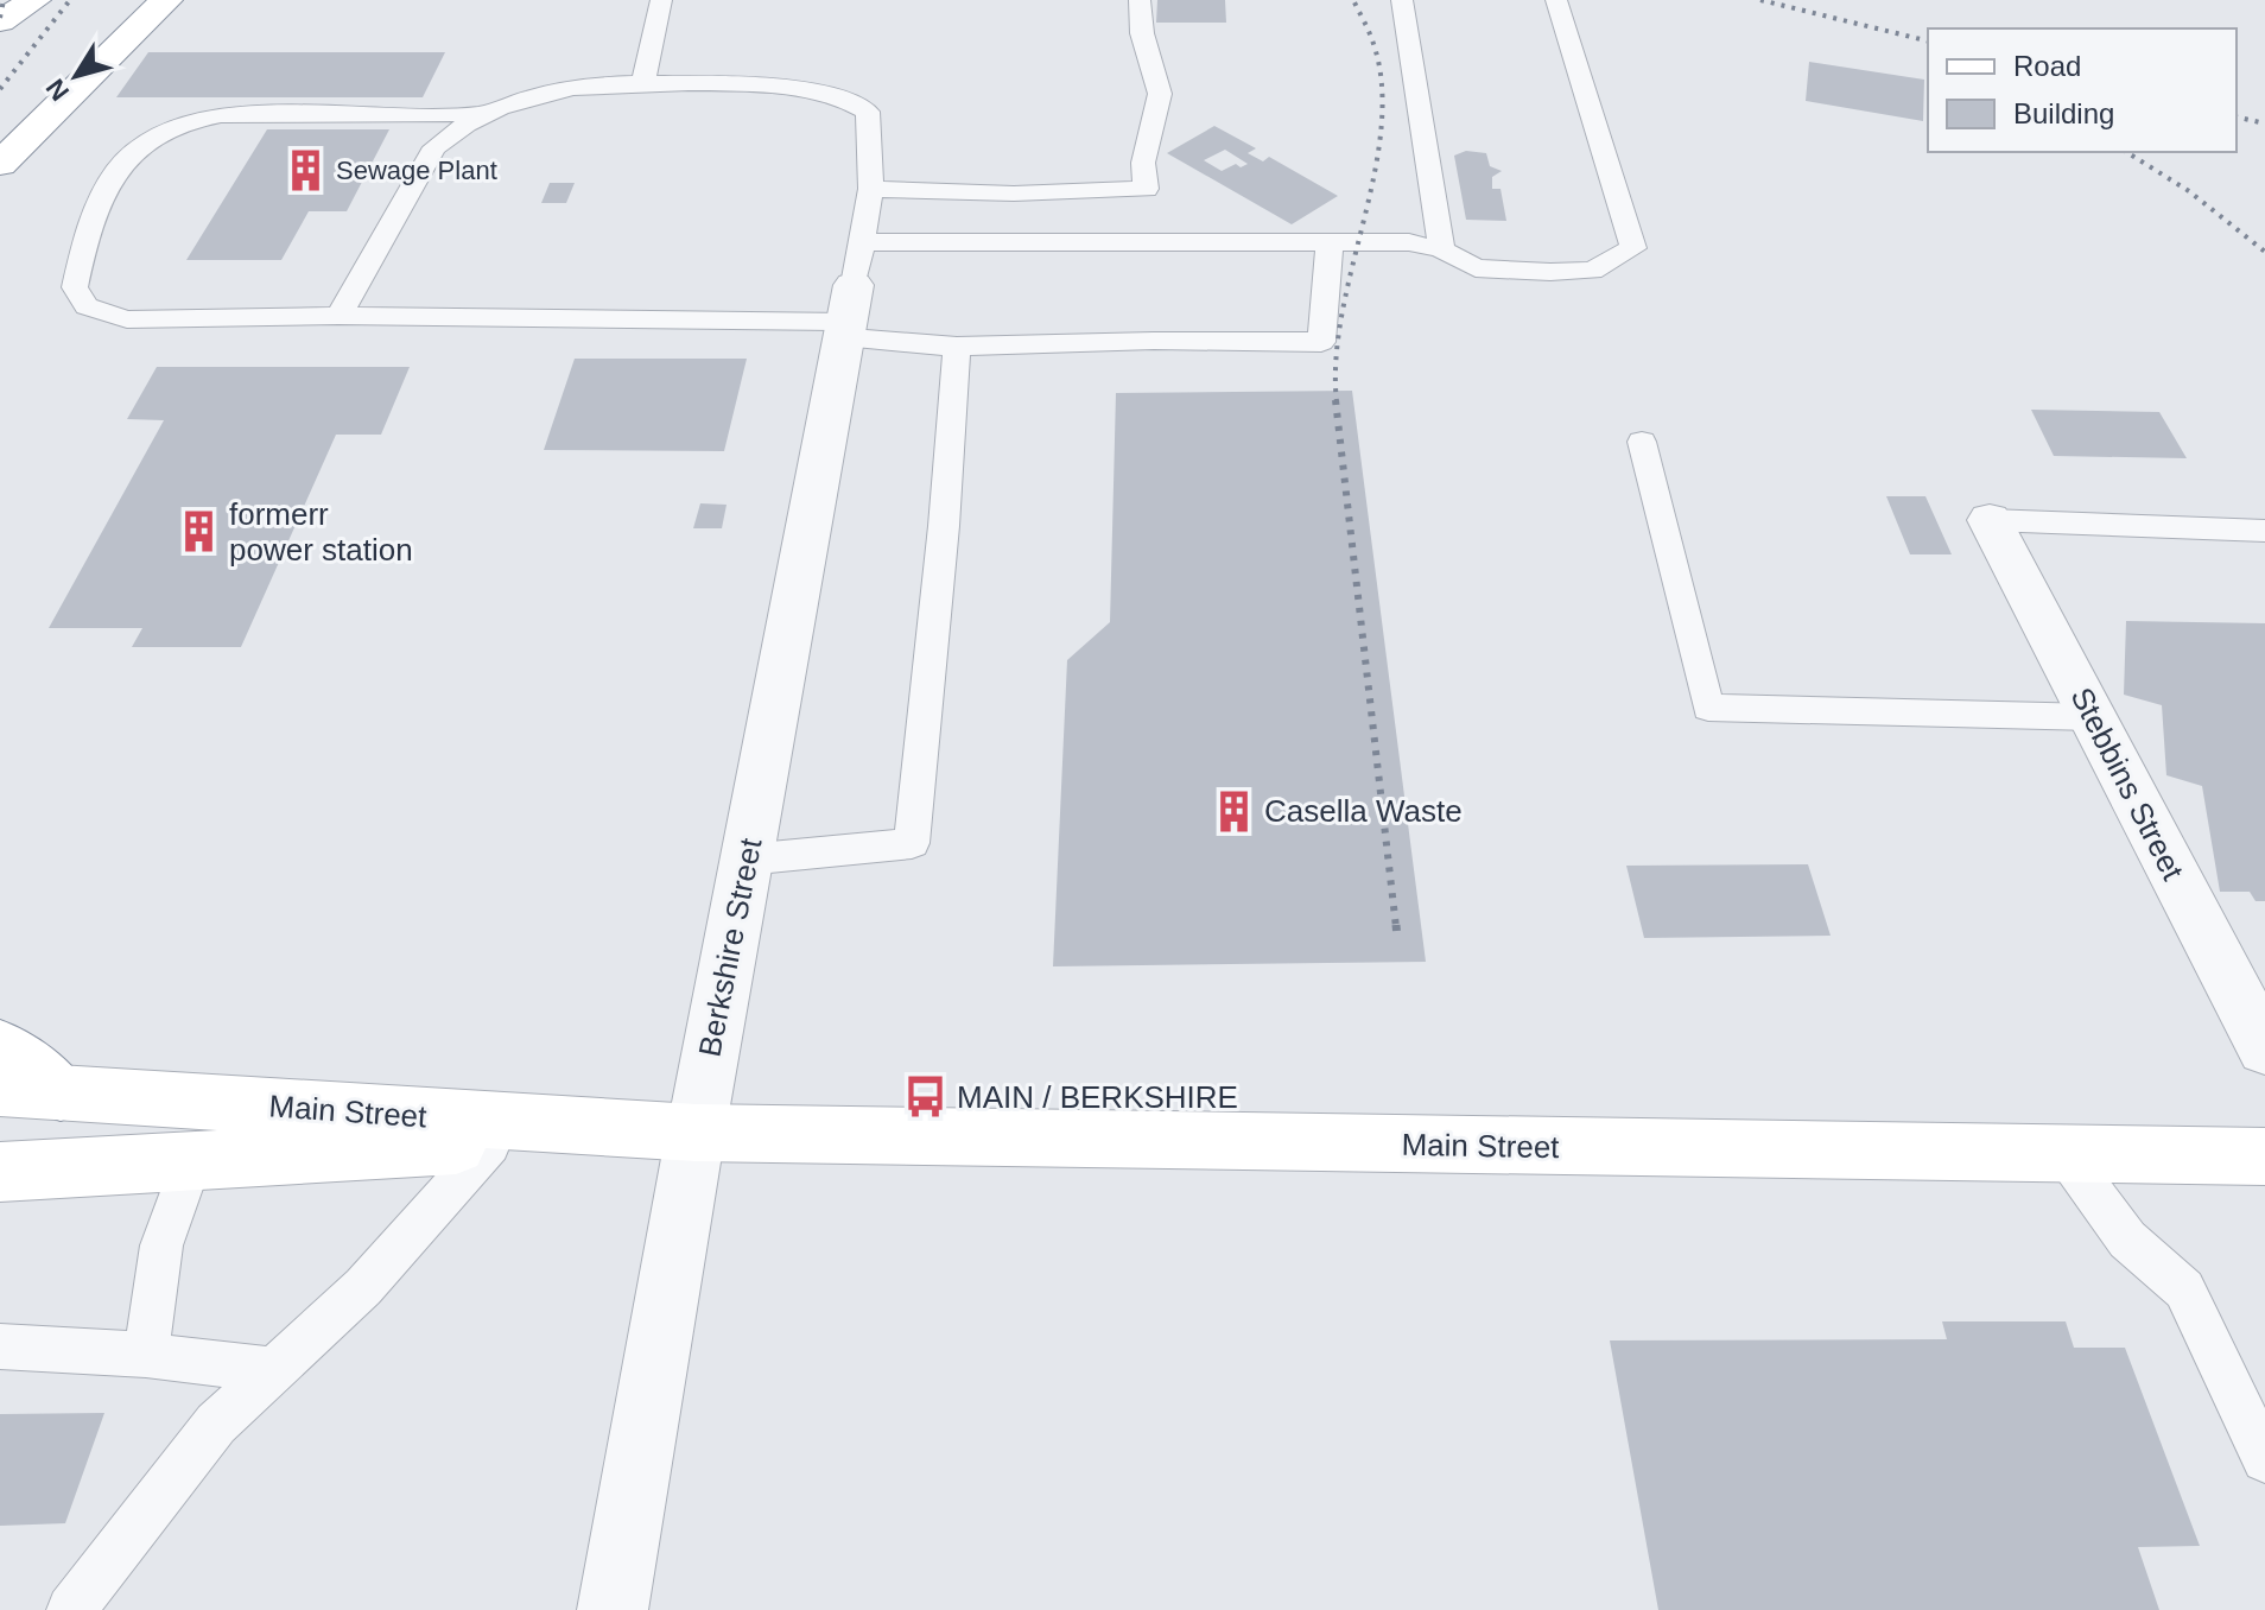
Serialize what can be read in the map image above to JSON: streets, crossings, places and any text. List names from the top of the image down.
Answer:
{
  "streets": {
    "main road": ["Main Street"],
    "street": ["Stebbins Street", "Berkshire Street"]
  },
  "crossings": [
    ["Berkshire Street", "Main Street"]
  ],
  "places": {
    "building": ["Sewage Plant", "formerr power station", "Casella Waste"],
    "bus stop": ["MAIN / BERKSHIRE"]
  },
  "legend": ["Road", "Building"],
  "north": "bottom left"
}
